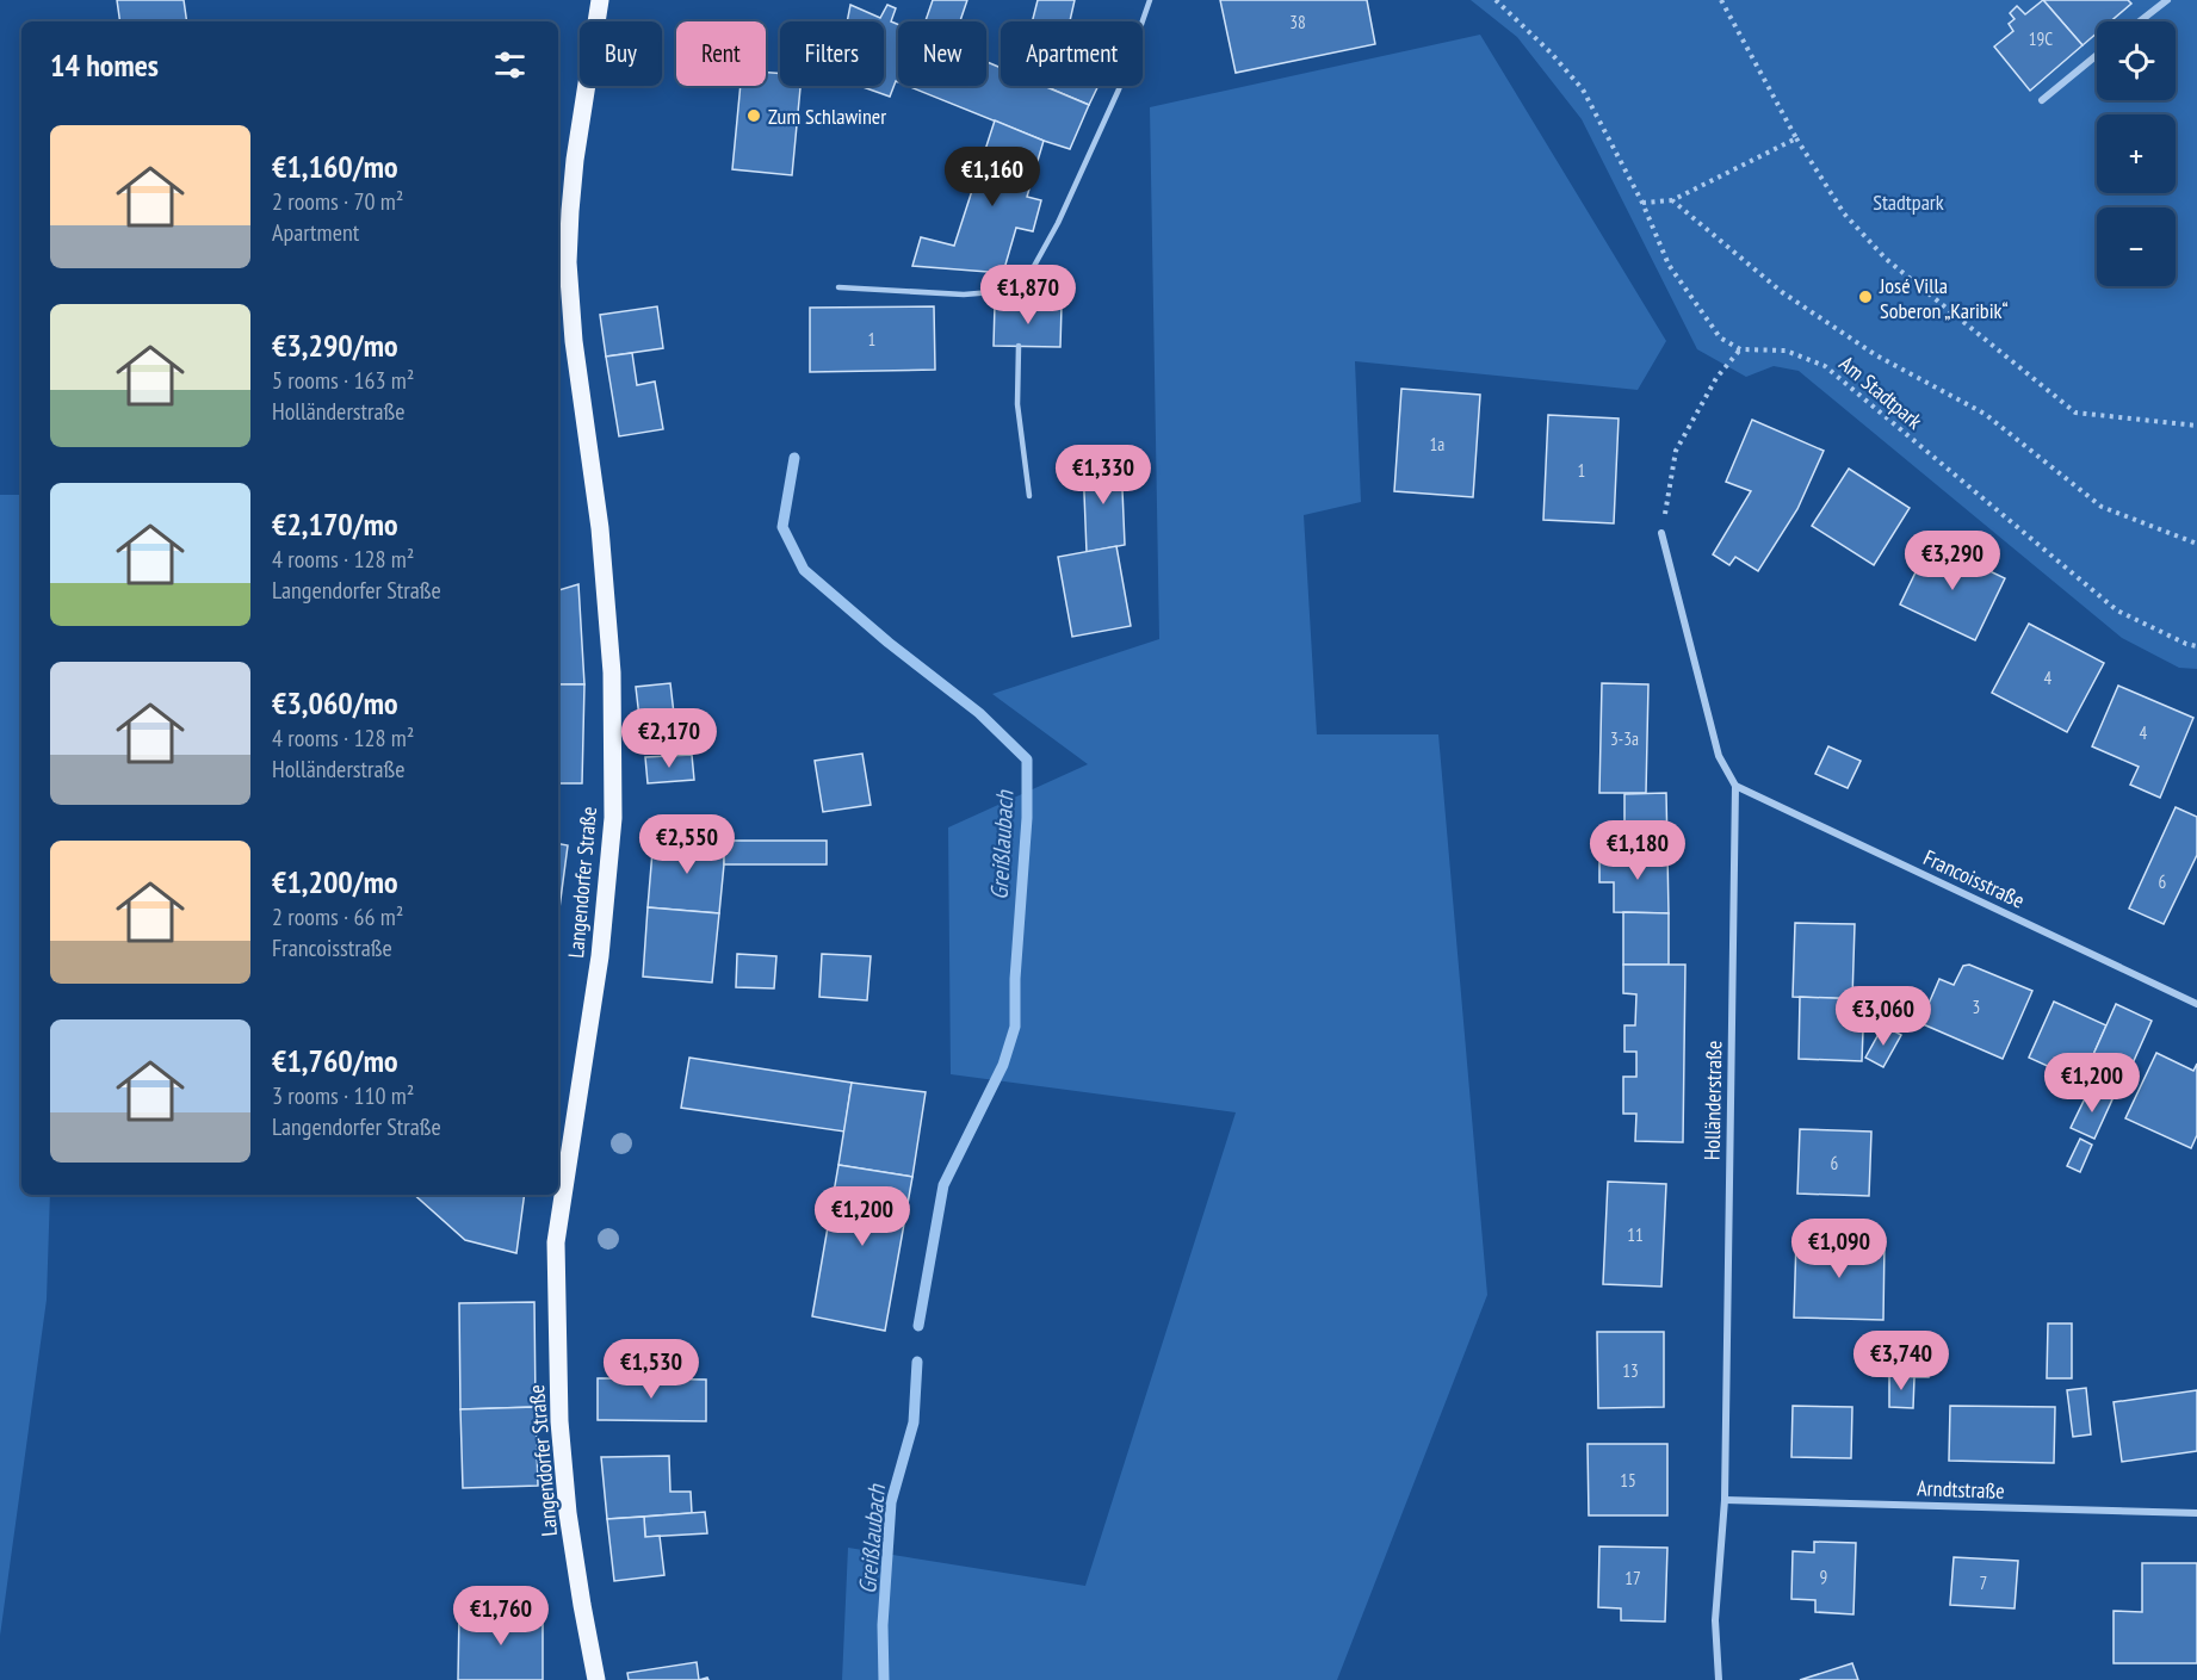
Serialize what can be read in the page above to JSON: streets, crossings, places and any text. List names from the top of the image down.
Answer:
{
  "streets": {
    "main road": ["Langendorfer Straße"],
    "street": ["Francoisstraße", "Holländerstraße", "Arndtstraße"],
    "path": ["Am Stadtpark"]
  },
  "crossings": [
    ["Francoisstraße", "Holländerstraße"],
    ["Holländerstraße", "Arndtstraße"]
  ],
  "water": ["Greißlaubach"],
  "parks": ["Stadtpark"],
  "places": ["Zum Schlawiner", "José Villa Soberon „Karibik“"],
  "house_numbers": [
    "38",
    "19C",
    "1",
    "1a",
    "1",
    "4",
    "4",
    "3-3a",
    "6",
    "3",
    "6",
    "11",
    "13",
    "15",
    "9",
    "17",
    "7"
  ],
  "page": {
    "map_buttons": ["+", "−"],
    "chip": [
      "Buy",
      "Rent",
      "Filters",
      "New",
      "Apartment"
    ],
    "heading": "14 homes",
    "list": [
      {
        "name": "€1,160/mo",
        "note": "2 rooms · 70 m² · Apartment"
      },
      {
        "name": "€3,290/mo",
        "note": "5 rooms · 163 m² · Holländerstraße"
      },
      {
        "name": "€2,170/mo",
        "note": "4 rooms · 128 m² · Langendorfer Straße"
      },
      {
        "name": "€3,060/mo",
        "note": "4 rooms · 128 m² · Holländerstraße"
      },
      {
        "name": "€1,200/mo",
        "note": "2 rooms · 66 m² · Francoisstraße"
      },
      {
        "name": "€1,760/mo",
        "note": "3 rooms · 110 m² · Langendorfer Straße"
      }
    ],
    "price": [
      "€1,160",
      "€1,870",
      "€1,330",
      "€3,290",
      "€2,170",
      "€2,550",
      "€1,180",
      "€3,060",
      "€1,200",
      "€1,200",
      "€1,090",
      "€3,740",
      "€1,530",
      "€1,760"
    ]
  }
}
